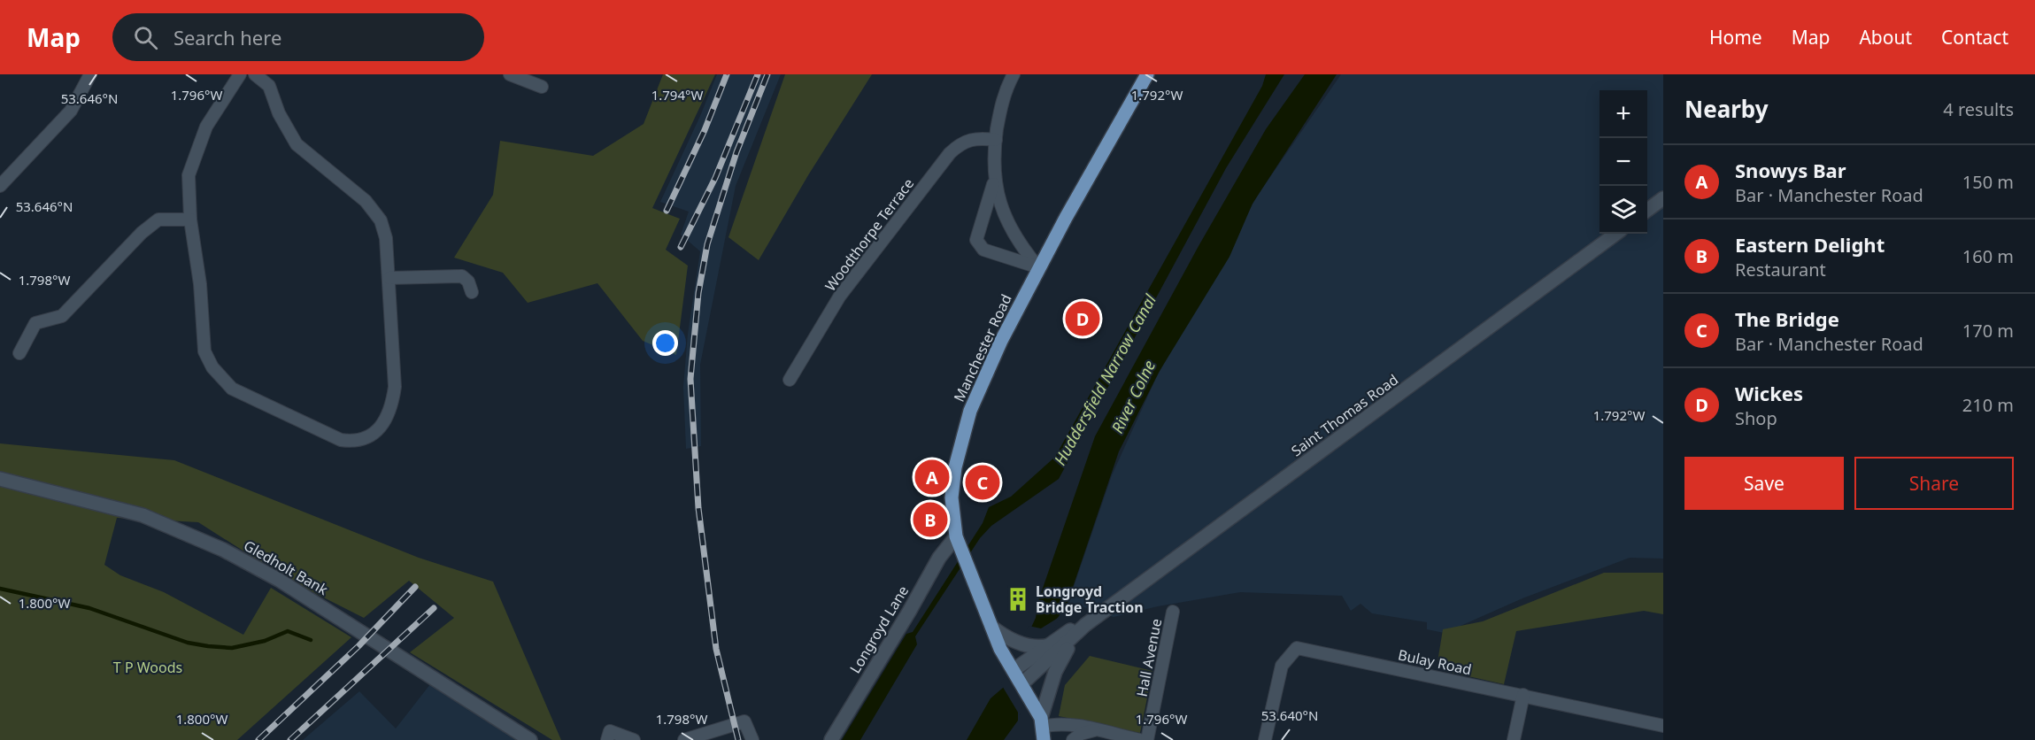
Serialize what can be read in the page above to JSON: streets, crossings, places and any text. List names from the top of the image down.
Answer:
{
  "streets": {
    "main road": [
      "Manchester Road",
      "Saint Thomas Road",
      "Gledholt Bank",
      "Longroyd Lane"
    ],
    "street": ["Woodthorpe Terrace", "Hall Avenue", "Bulay Road"]
  },
  "crossings": [
    ["Manchester Road", "Saint Thomas Road"],
    ["Manchester Road", "Longroyd Lane"]
  ],
  "water": ["Huddersfield Narrow Canal", "River Colne"],
  "parks": ["T P Woods"],
  "places": {
    "building": ["Longroyd Bridge Traction"]
  },
  "page": {
    "header": "Map",
    "search": "Search here",
    "nav": [
      "Home",
      "Map",
      "About",
      "Contact"
    ],
    "heading": ["Nearby", "4 results"],
    "map_buttons": ["+", "−"],
    "list": [
      {
        "mark": "A",
        "name": "Snowys Bar",
        "note": "Bar · Manchester Road",
        "value": "150 m"
      },
      {
        "mark": "B",
        "name": "Eastern Delight",
        "note": "Restaurant",
        "value": "160 m"
      },
      {
        "mark": "C",
        "name": "The Bridge",
        "note": "Bar · Manchester Road",
        "value": "170 m"
      },
      {
        "mark": "D",
        "name": "Wickes",
        "note": "Shop",
        "value": "210 m"
      }
    ],
    "pins": [
      "D",
      "A",
      "C",
      "B"
    ],
    "buttons": ["Save", "Share"]
  },
  "coordinates": [
    "1.796°W",
    "1.794°W",
    "1.792°W",
    "53.646°N",
    "1.798°W",
    "1.800°W",
    "53.640°N"
  ]
}
